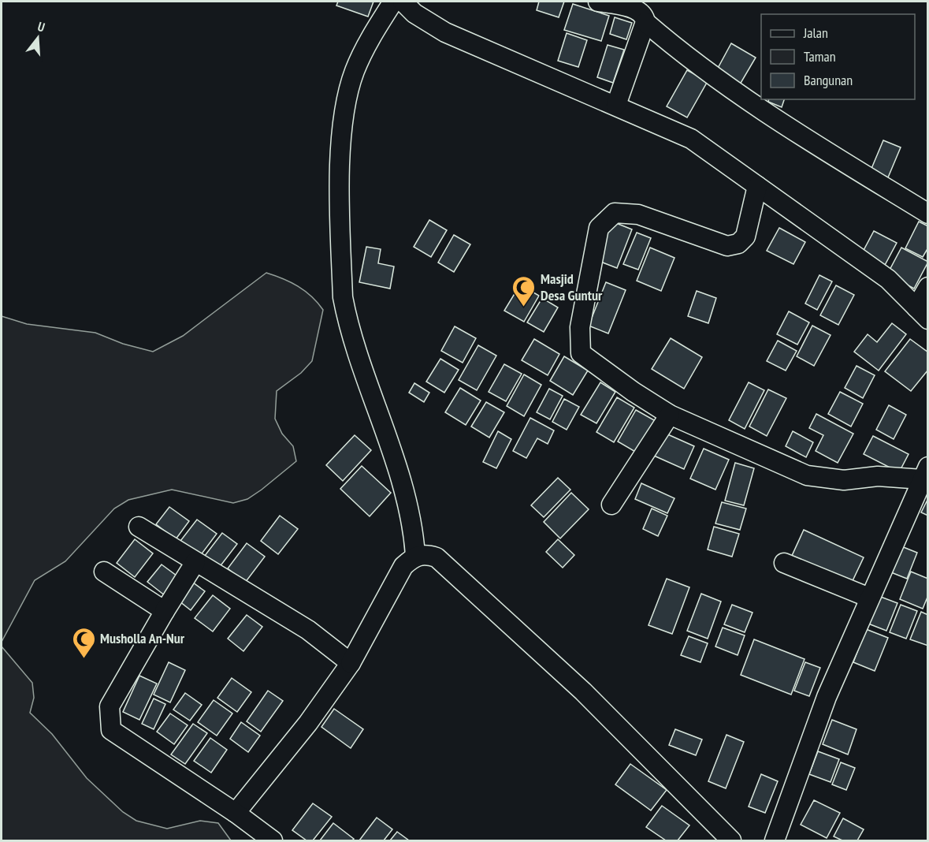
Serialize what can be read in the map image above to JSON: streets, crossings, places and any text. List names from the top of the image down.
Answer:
{
  "places": {
    "mosque": ["Masjid Desa Guntur", "Musholla An-Nur"]
  },
  "legend": ["Jalan", "Taman", "Bangunan"],
  "north": "top"
}
